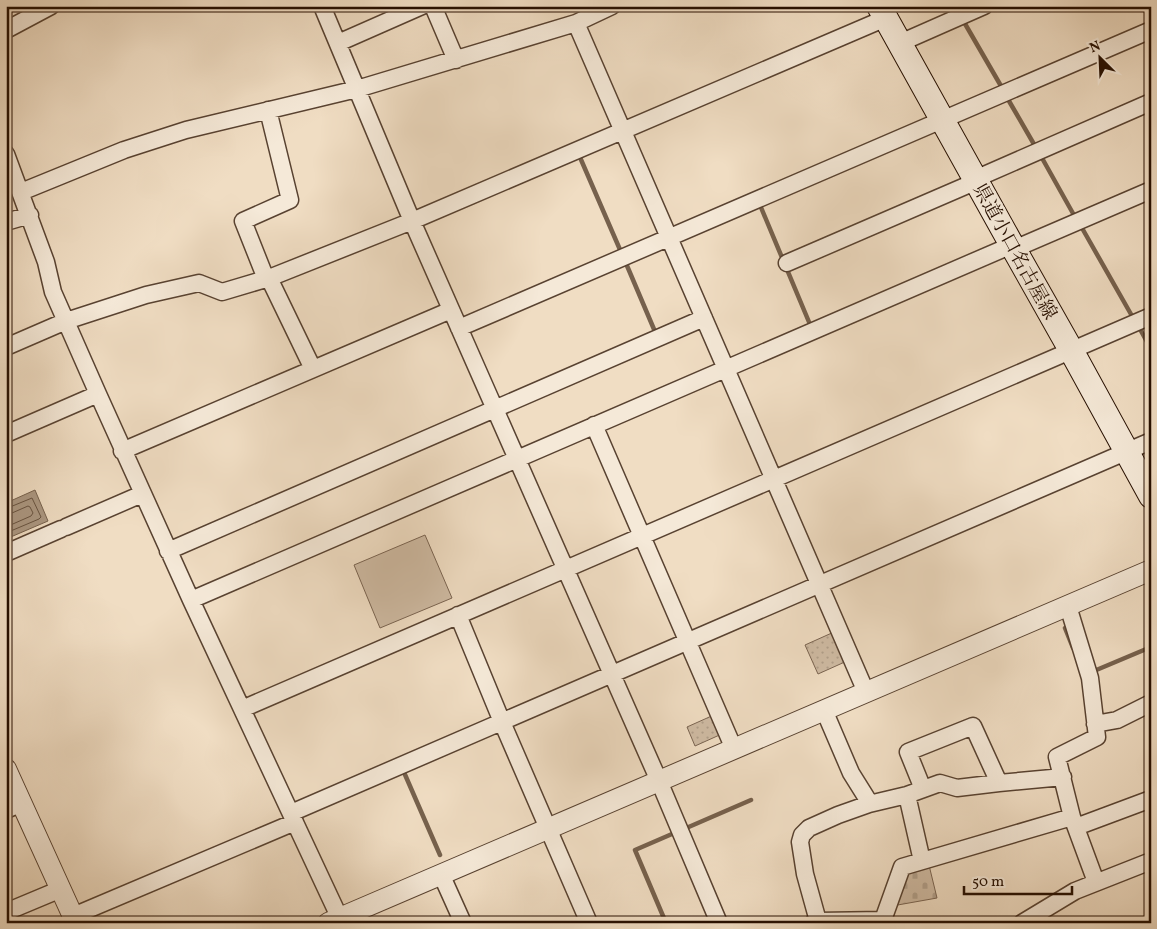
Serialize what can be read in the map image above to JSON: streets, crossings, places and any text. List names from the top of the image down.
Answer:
{
  "streets": {
    "main road": ["県道小口名古屋線"]
  },
  "scale_bar": "50 m",
  "north": "top left"
}
